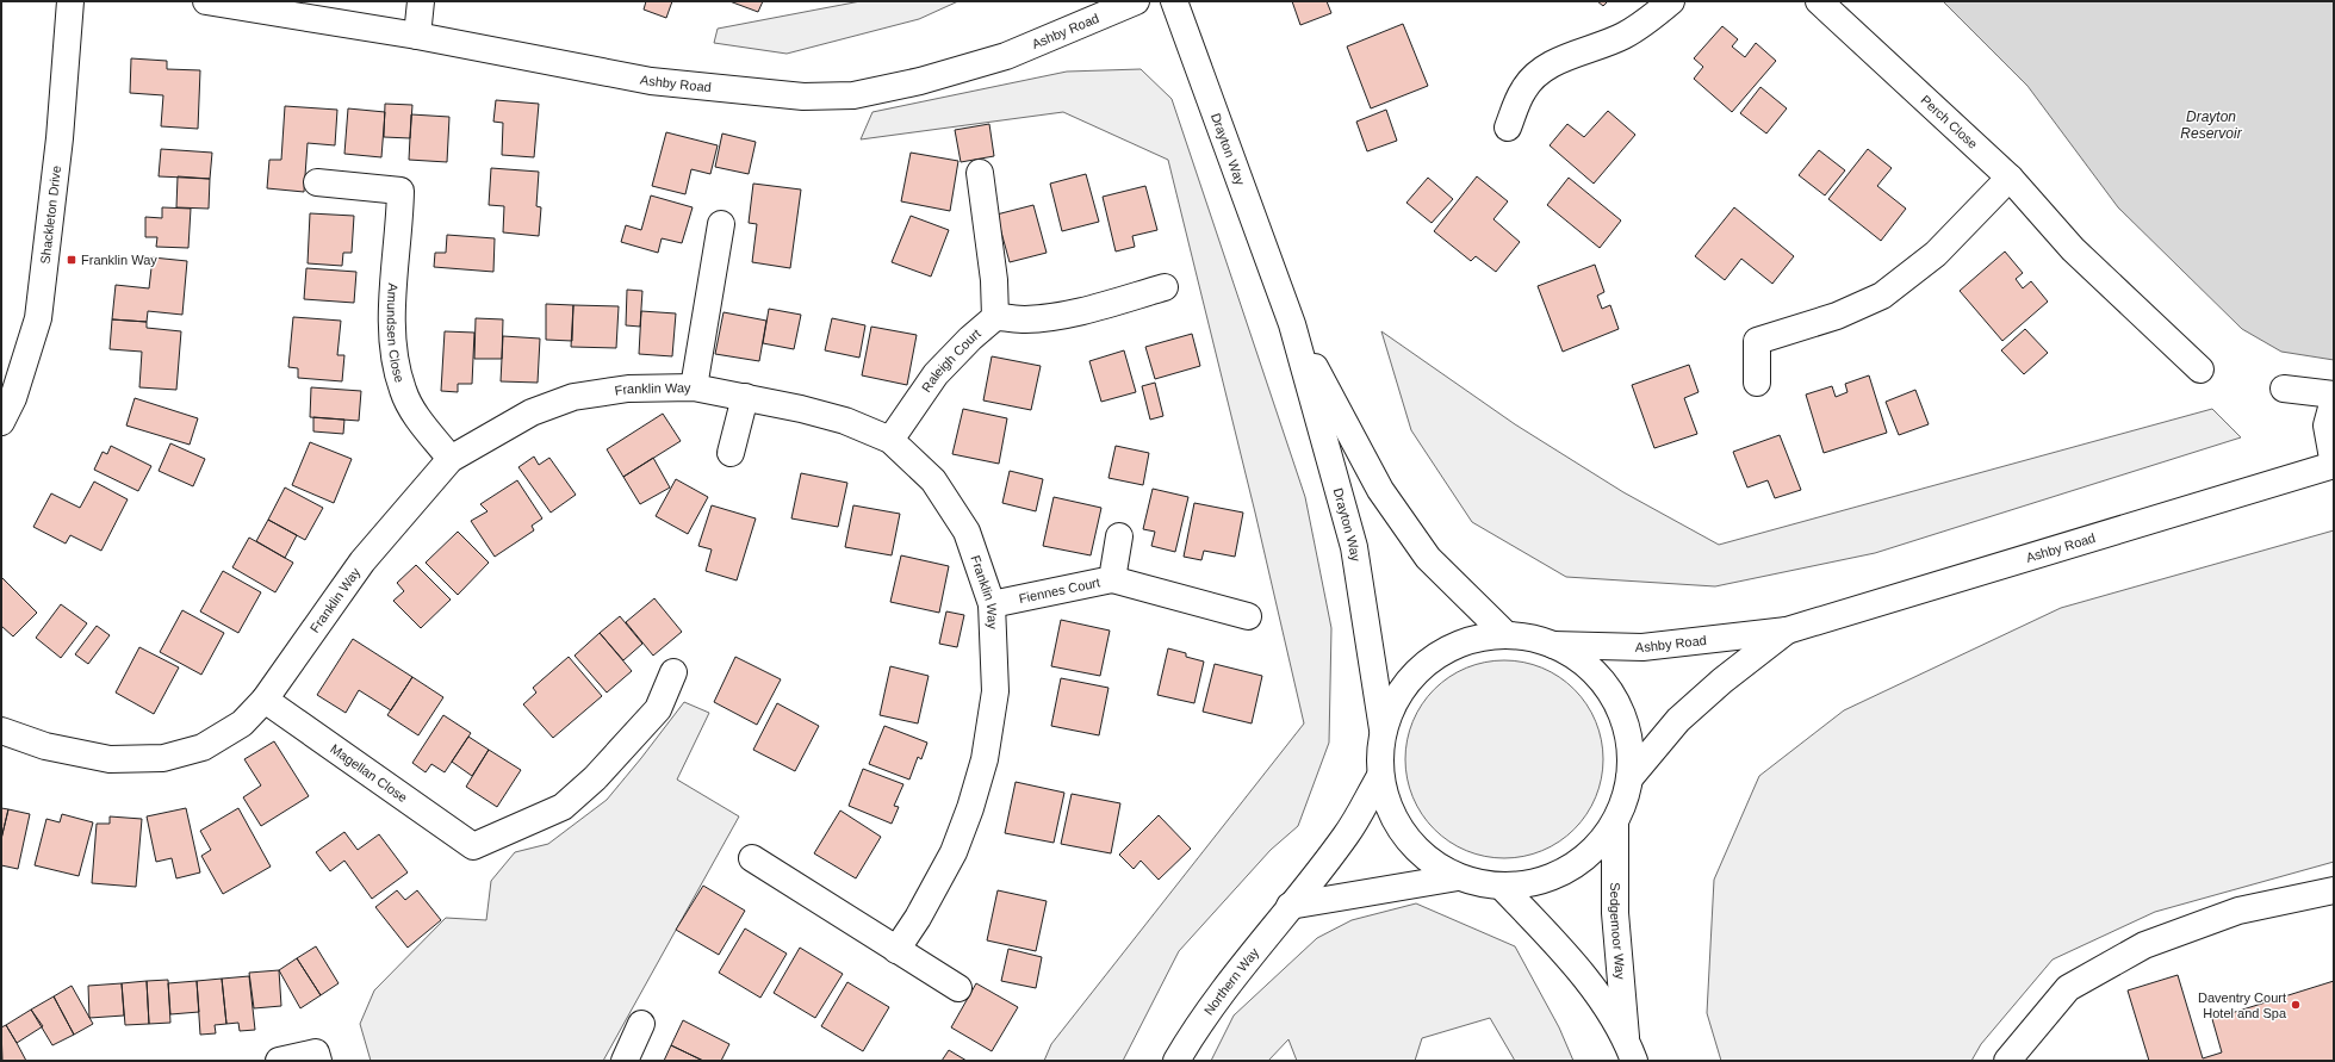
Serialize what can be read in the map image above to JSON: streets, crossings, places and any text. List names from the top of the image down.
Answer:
{
  "streets": {
    "street": [
      "Ashby Road",
      "Perch Close",
      "Drayton Way",
      "Shackleton Drive",
      "Amundsen Close",
      "Raleigh Court",
      "Franklin Way",
      "Fiennes Court",
      "Magellan Close",
      "Sedgemoor Way",
      "Northern Way"
    ]
  },
  "crossings": [
    ["Amundsen Close", "Franklin Way"],
    ["Raleigh Court", "Franklin Way"],
    ["Franklin Way", "Fiennes Court"],
    ["Franklin Way", "Magellan Close"]
  ],
  "water": ["Drayton Reservoir"],
  "places": {
    "transit": ["Franklin Way"],
    "other": ["Daventry Court Hotel and Spa"]
  }
}
